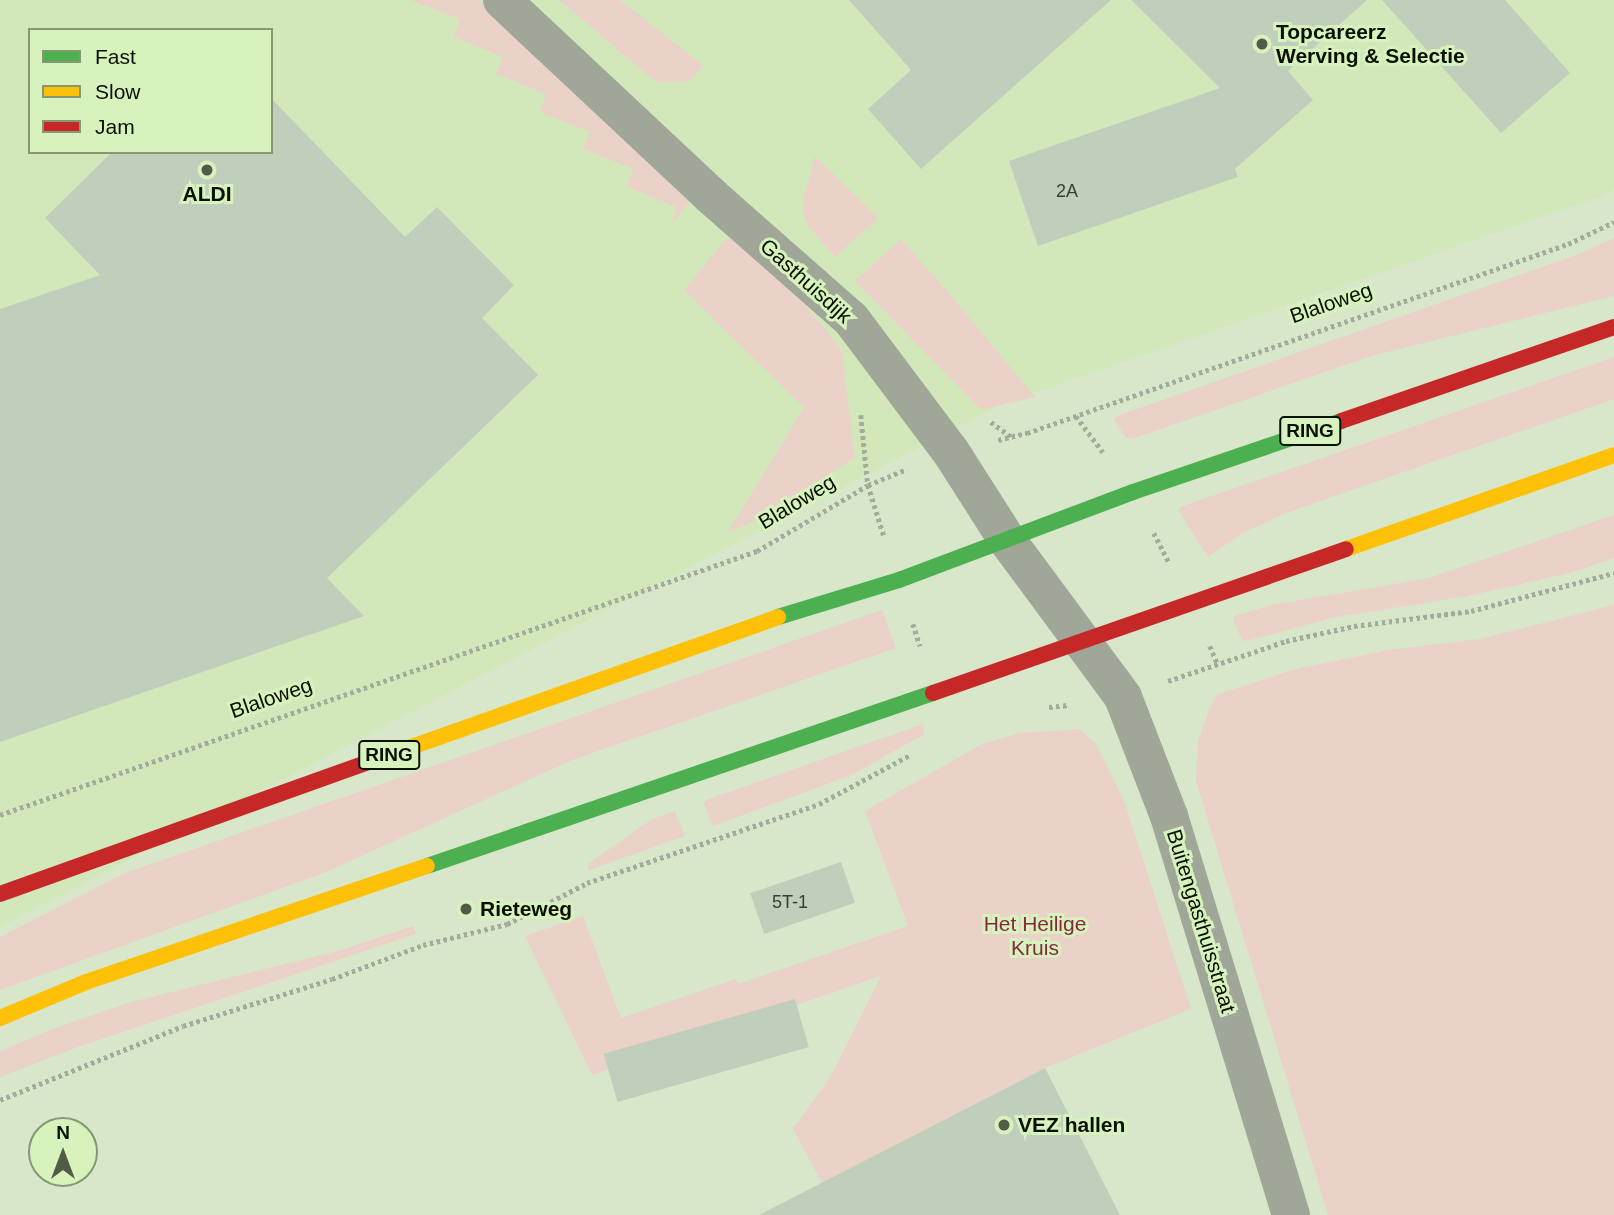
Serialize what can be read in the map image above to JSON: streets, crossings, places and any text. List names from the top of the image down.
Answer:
{
  "streets": {
    "main road": ["RING"],
    "street": ["Gasthuisdijk", "Buitengasthuisstraat"],
    "path": ["Blaloweg"]
  },
  "crossings": [
    ["Gasthuisdijk", "Blaloweg"],
    ["Gasthuisdijk", "RING"],
    ["Gasthuisdijk", "Buitengasthuisstraat"]
  ],
  "parks": ["Het Heilige Kruis"],
  "places": [
    "Topcareerz Werving & Selectie",
    "ALDI",
    "Rieteweg",
    "VEZ hallen"
  ],
  "house_numbers": ["2A", "5T-1"],
  "legend": ["Fast", "Slow", "Jam"],
  "north": "top"
}
